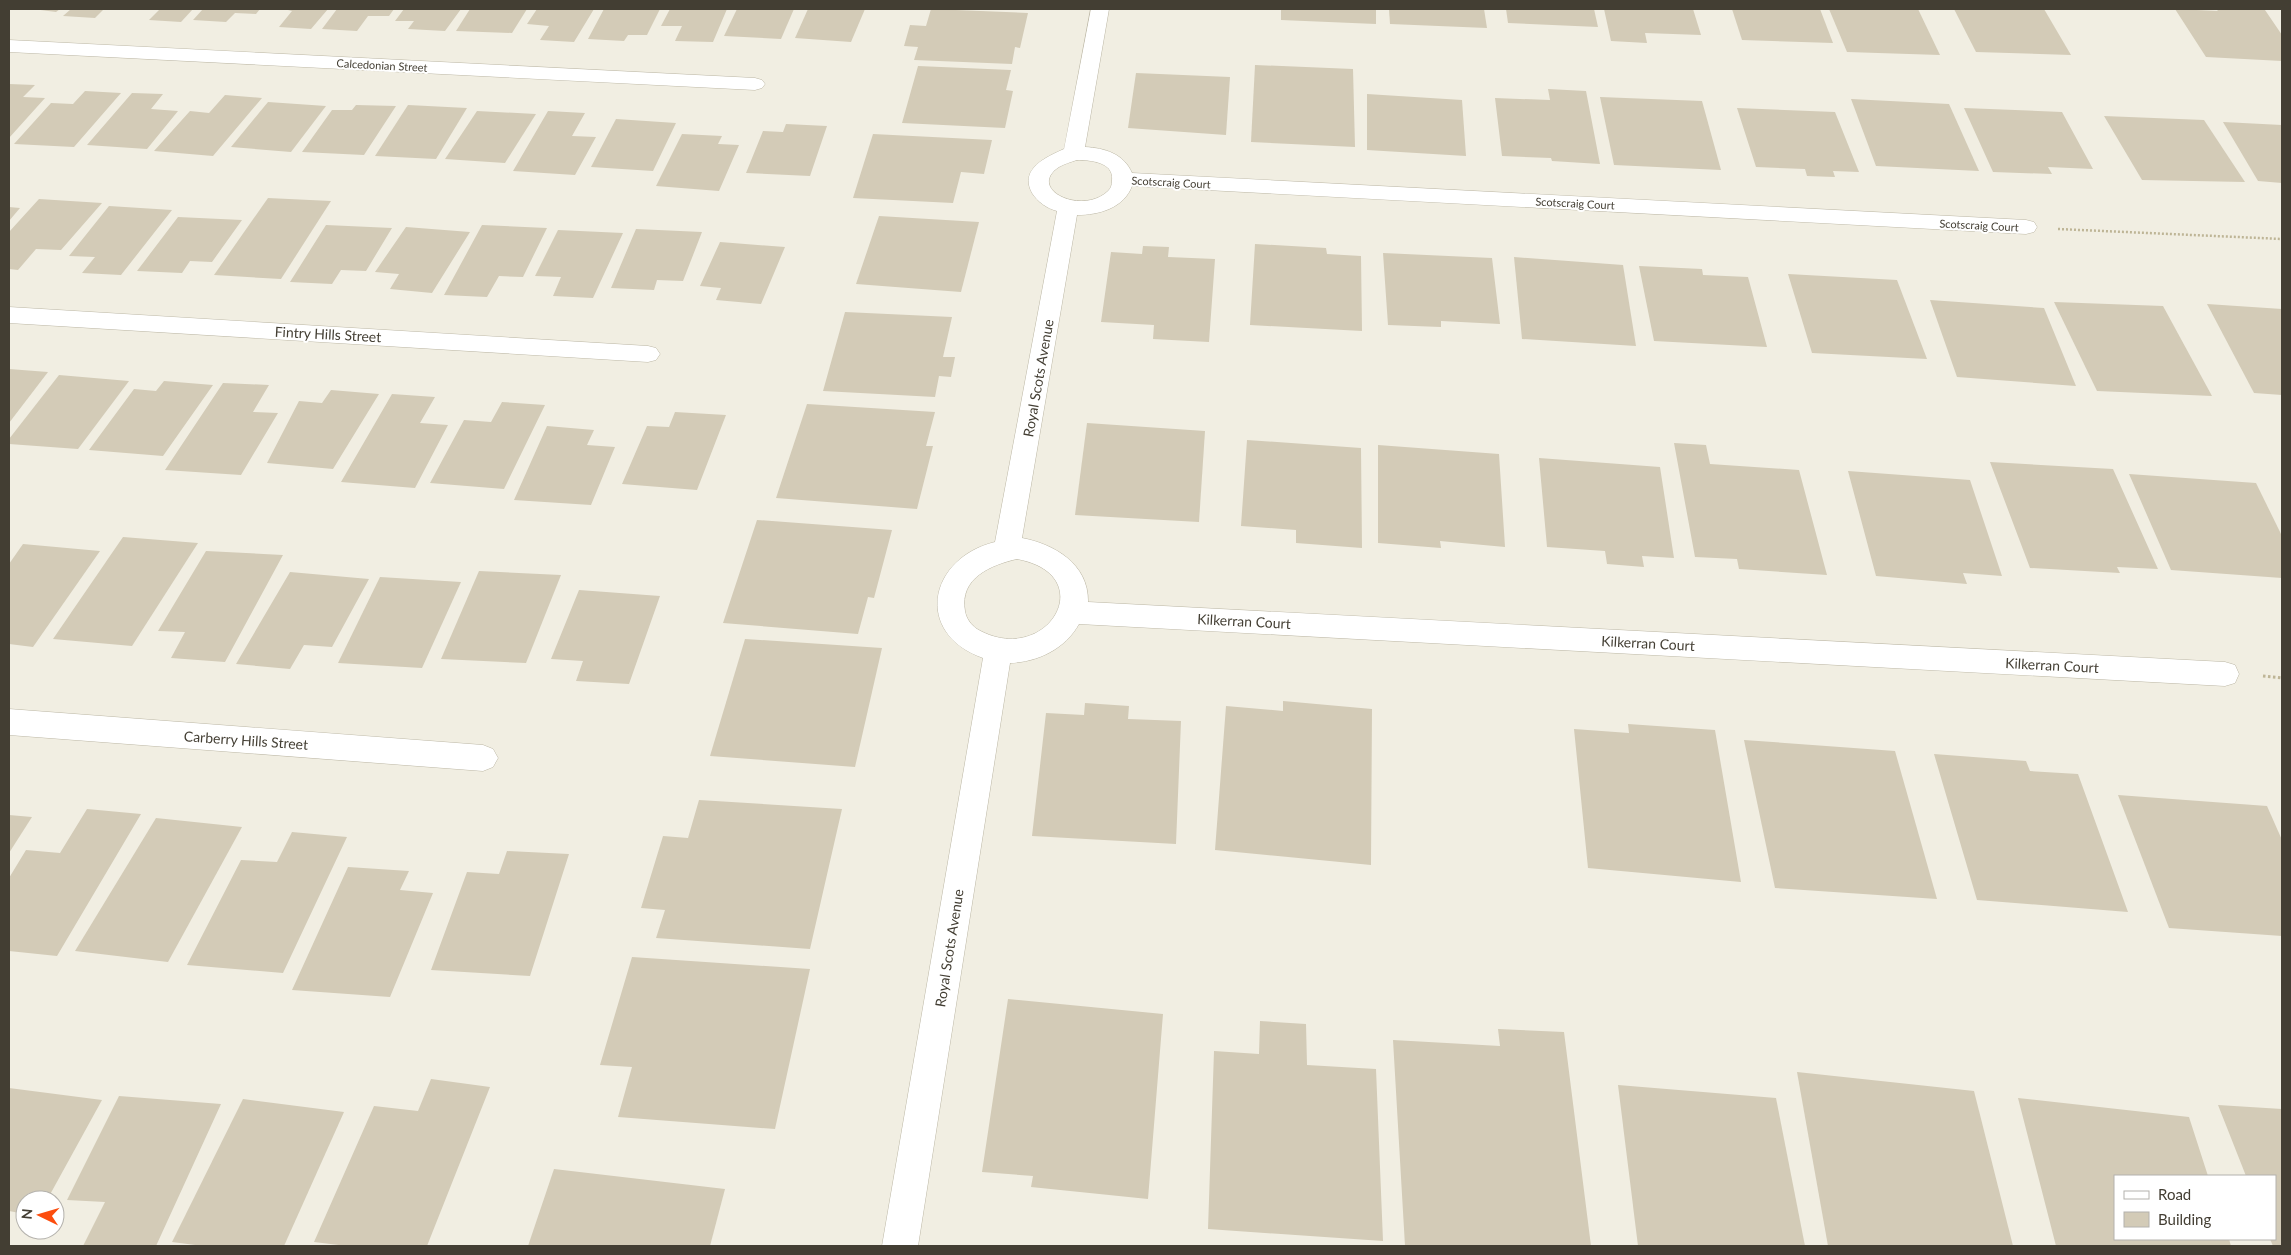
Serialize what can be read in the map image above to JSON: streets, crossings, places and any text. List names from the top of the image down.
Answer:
{
  "streets": {
    "street": [
      "Calcedonian Street",
      "Scotscraig Court",
      "Fintry Hills Street",
      "Royal Scots Avenue",
      "Kilkerran Court",
      "Carberry Hills Street"
    ]
  },
  "crossings": [
    ["Scotscraig Court", "Royal Scots Avenue"],
    ["Royal Scots Avenue", "Kilkerran Court"]
  ],
  "legend": ["Road", "Building"],
  "north": "left"
}
